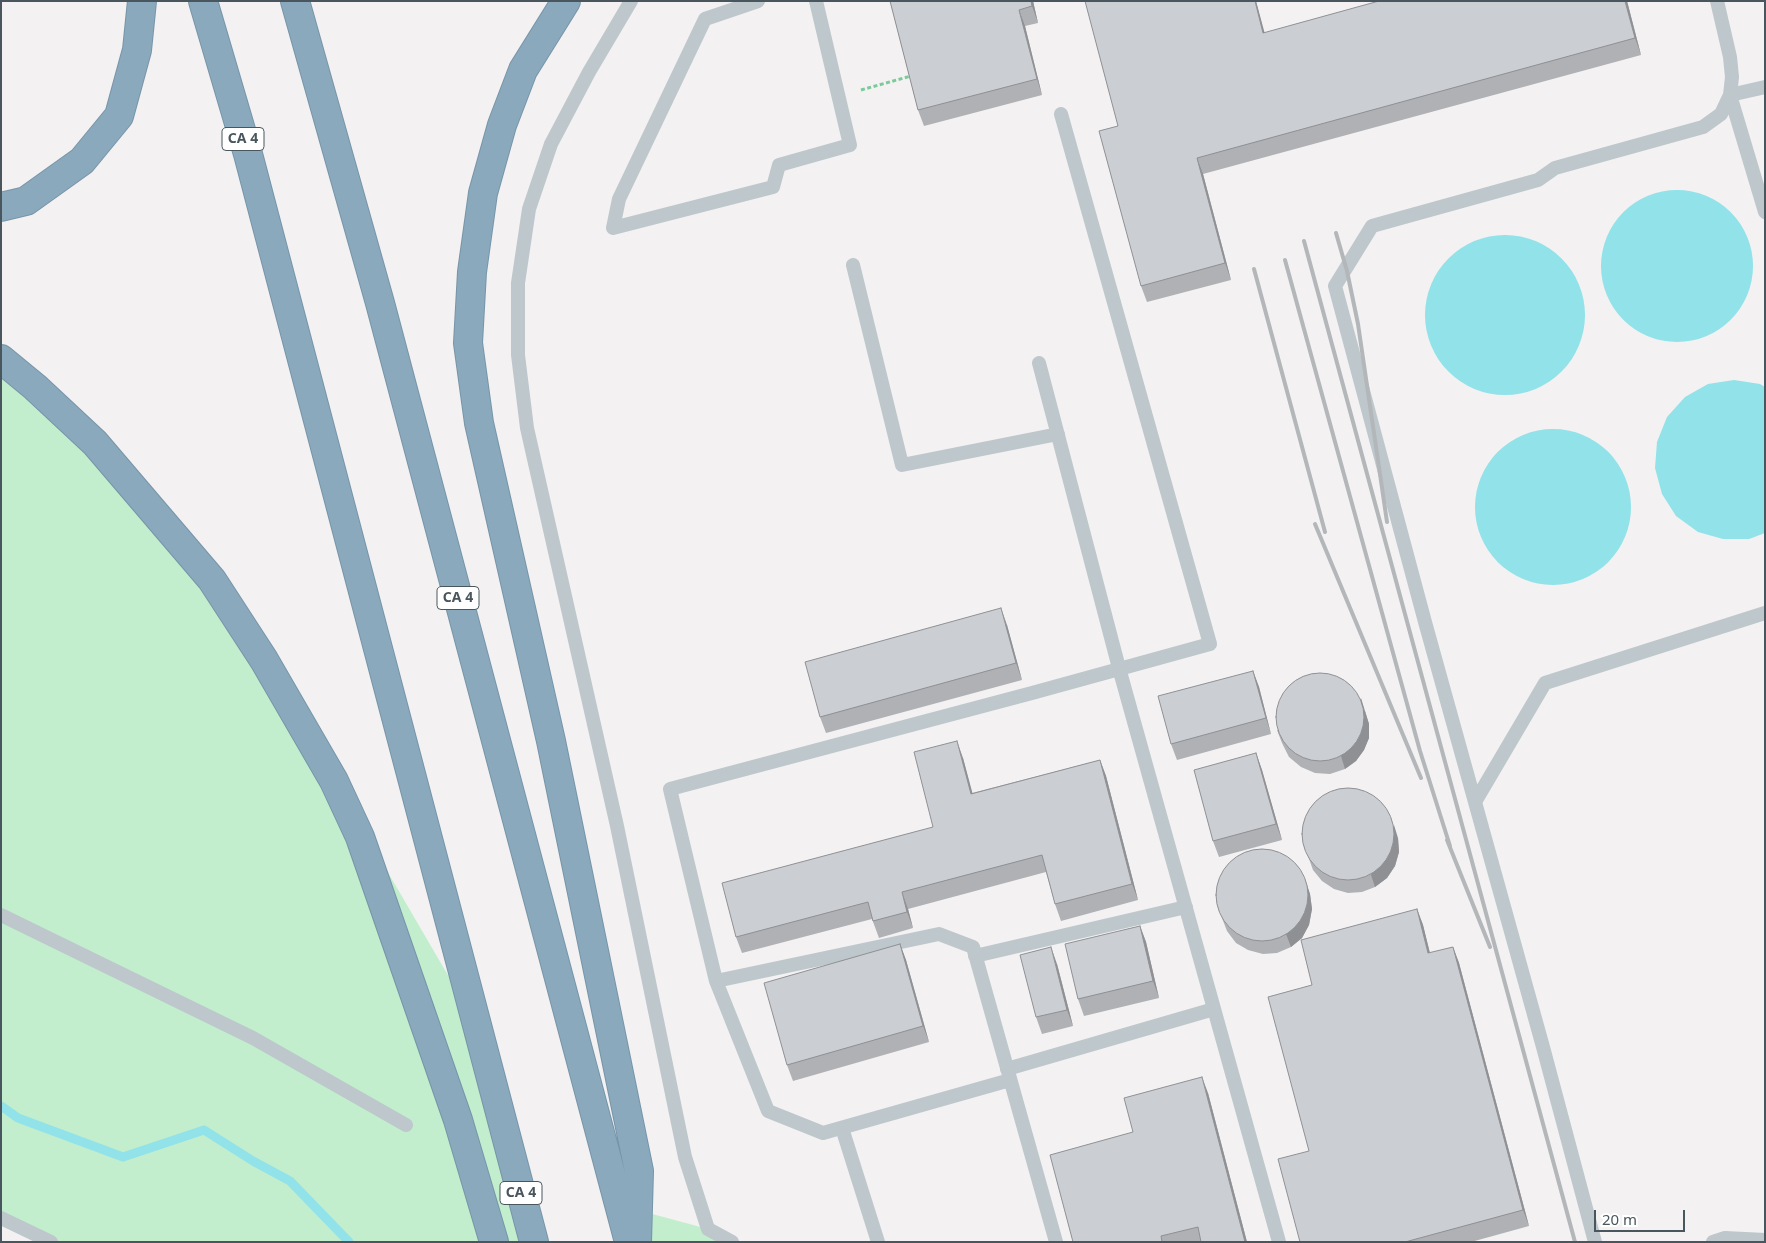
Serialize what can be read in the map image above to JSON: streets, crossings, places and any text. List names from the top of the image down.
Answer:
{
  "streets": {
    "highway": ["CA 4"]
  },
  "scale_bar": "20 m"
}
